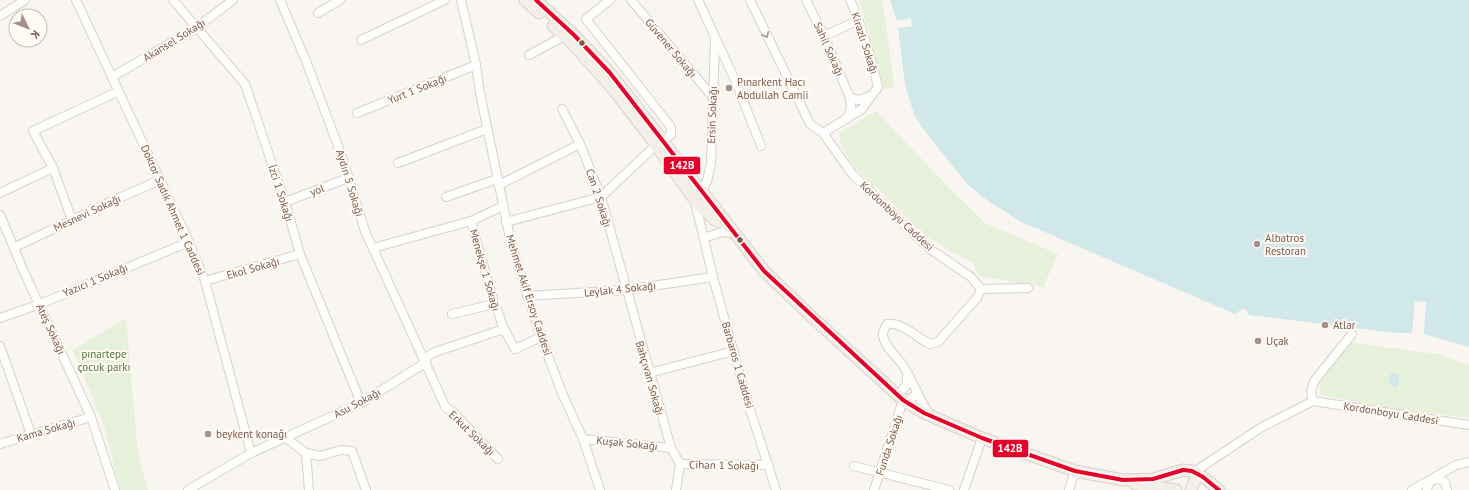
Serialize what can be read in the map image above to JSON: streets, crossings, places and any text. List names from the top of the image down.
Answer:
{
  "streets": {
    "street": [
      "Akansel Sokağı",
      "Kirazlı Sokağı",
      "Güvener Sokağı",
      "Sahil Sokağı",
      "Yurt 1 Sokağı",
      "Ersin Sokağı",
      "Aydın 5 Sokağı",
      "yol",
      "İzci 1 Sokağı",
      "Can 2 Sokağı",
      "Doktor Sadık Ahmet 1 Caddesi",
      "Mesnevi Sokağı",
      "Kordonboyu Caddesi",
      "Ekol Sokağı",
      "Menekşe 1 Sokağı",
      "Yazıcı 1 Sokağı",
      "Leylak 4 Sokağı",
      "Mehmet Akif Ersoy Caddesi",
      "Ateş Sokağı",
      "Barbaros 1 Caddesi",
      "Bahçıvan Sokağı",
      "Asu Sokağı",
      "Kama Sokağı",
      "Erkut Sokağı",
      "Kuşak Sokağı",
      "Funda Sokağı",
      "Cihan 1 Sokağı"
    ]
  },
  "crossings": [
    ["Akansel Sokağı", "İzci 1 Sokağı"],
    ["Akansel Sokağı", "Doktor Sadık Ahmet 1 Caddesi"],
    ["Güvener Sokağı", "Ersin Sokağı"],
    ["Yurt 1 Sokağı", "Mehmet Akif Ersoy Caddesi"],
    ["Ersin Sokağı", "Barbaros 1 Caddesi"],
    ["Aydın 5 Sokağı", "yol"],
    ["Aydın 5 Sokağı", "Asu Sokağı"],
    ["Aydın 5 Sokağı", "Erkut Sokağı"],
    ["yol", "İzci 1 Sokağı"],
    ["İzci 1 Sokağı", "Ekol Sokağı"],
    ["İzci 1 Sokağı", "Asu Sokağı"],
    ["Can 2 Sokağı", "Leylak 4 Sokağı"],
    ["Can 2 Sokağı", "Bahçıvan Sokağı"],
    ["Doktor Sadık Ahmet 1 Caddesi", "Mesnevi Sokağı"],
    ["Doktor Sadık Ahmet 1 Caddesi", "Ekol Sokağı"],
    ["Doktor Sadık Ahmet 1 Caddesi", "Yazıcı 1 Sokağı"],
    ["Doktor Sadık Ahmet 1 Caddesi", "Asu Sokağı"],
    ["Mesnevi Sokağı", "Ateş Sokağı"],
    ["Menekşe 1 Sokağı", "Mehmet Akif Ersoy Caddesi"],
    ["Menekşe 1 Sokağı", "Asu Sokağı"],
    ["Yazıcı 1 Sokağı", "Ateş Sokağı"],
    ["Leylak 4 Sokağı", "Mehmet Akif Ersoy Caddesi"],
    ["Leylak 4 Sokağı", "Barbaros 1 Caddesi"],
    ["Leylak 4 Sokağı", "Bahçıvan Sokağı"],
    ["Mehmet Akif Ersoy Caddesi", "Kuşak Sokağı"],
    ["Ateş Sokağı", "Kama Sokağı"],
    ["Barbaros 1 Caddesi", "Cihan 1 Sokağı"],
    ["Bahçıvan Sokağı", "Kuşak Sokağı"],
    ["Bahçıvan Sokağı", "Cihan 1 Sokağı"],
    ["Asu Sokağı", "Erkut Sokağı"]
  ],
  "parks": ["pınartepe çocuk parkı"],
  "places": [
    "Pınarkent Hacı Abdullah Camii",
    "Albatros Restoran",
    "Atlar",
    "Uçak",
    "beykent konağı"
  ],
  "lines": ["transit line 142B"],
  "north": "bottom right"
}
